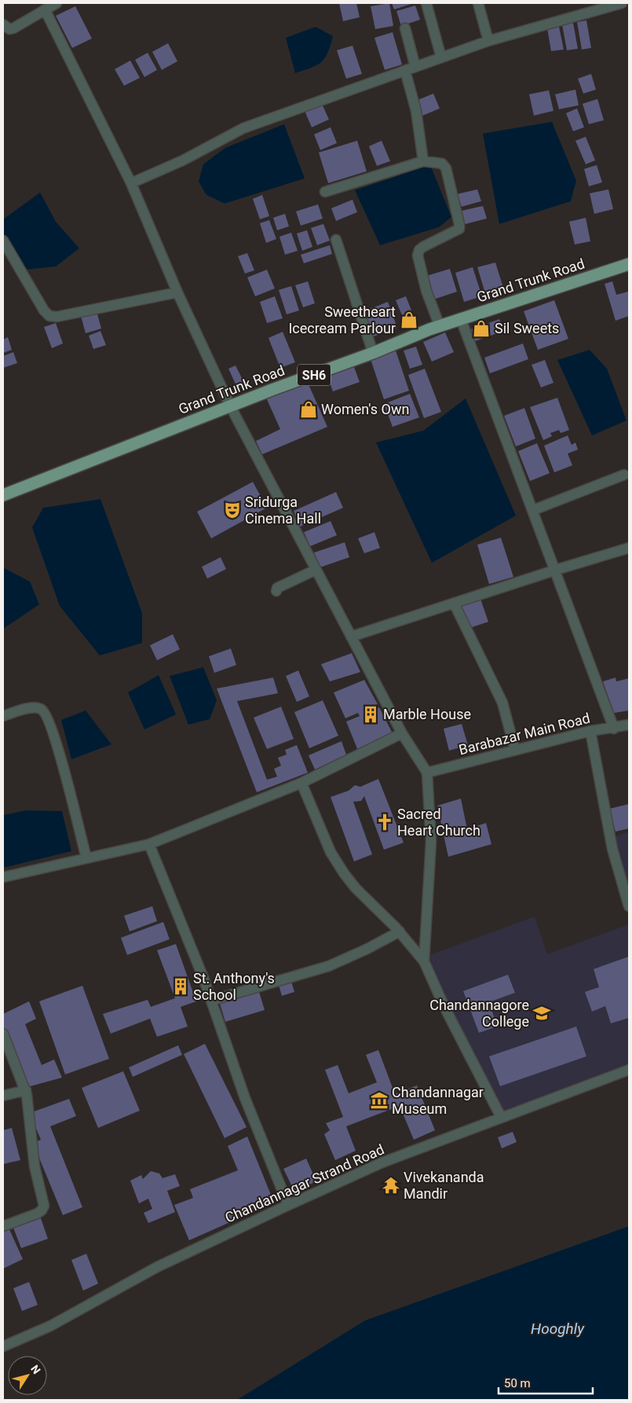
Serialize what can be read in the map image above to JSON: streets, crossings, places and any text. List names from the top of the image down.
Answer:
{
  "streets": {
    "main road": ["Grand Trunk Road", "SH6"],
    "street": ["Barabazar Main Road", "Chandannagar Strand Road"]
  },
  "water": ["Hooghly"],
  "places": {
    "shop": ["Sweetheart Icecream Parlour", "Sil Sweets", "Women's Own"],
    "theatre": ["Sridurga Cinema Hall"],
    "building": ["Marble House", "St. Anthony's School"],
    "church": ["Sacred Heart Church"],
    "school or university": ["Chandannagore College"],
    "museum": ["Chandannagar Museum"],
    "temple": ["Vivekananda Mandir"]
  },
  "scale_bar": "50 m",
  "north": "top right"
}
